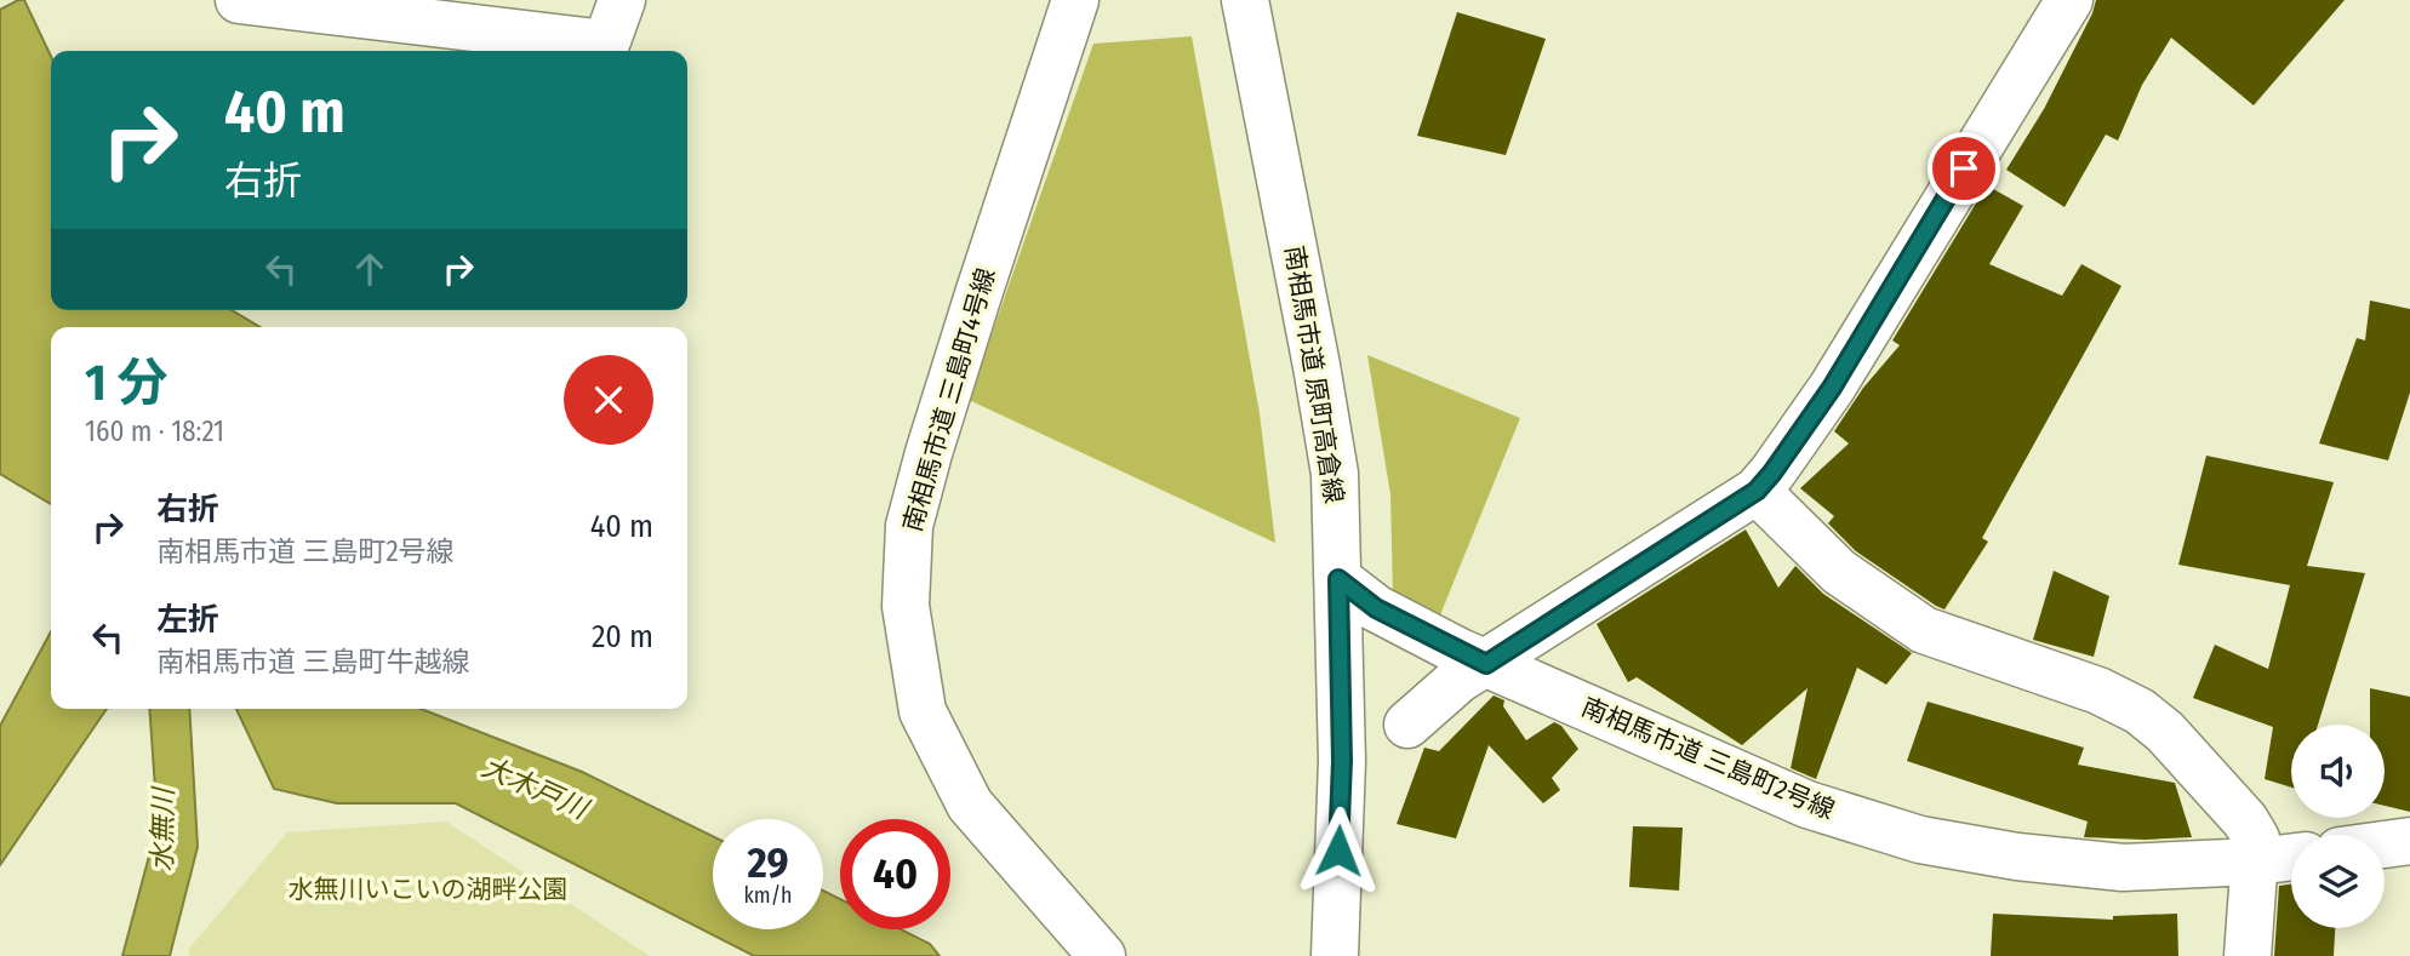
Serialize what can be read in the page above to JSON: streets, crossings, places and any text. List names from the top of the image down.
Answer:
{
  "streets": {
    "street": ["南相馬市道 原町高倉線", "南相馬市道 三島町4号線", "南相馬市道 三島町2号線"]
  },
  "crossings": [
    ["南相馬市道 原町高倉線", "南相馬市道 三島町2号線"]
  ],
  "water": ["大木戸川", "水無川"],
  "parks": ["水無川いこいの湖畔公園"],
  "page": {
    "turn": ["40 m", "右折"],
    "heading": ["1 分", "160 m · 18:21"],
    "list": [
      {
        "name": "右折",
        "note": "南相馬市道 三島町2号線",
        "value": "40 m"
      },
      {
        "name": "左折",
        "note": "南相馬市道 三島町牛越線",
        "value": "20 m"
      }
    ],
    "speed": "29 km/h",
    "limit": "40"
  }
}
